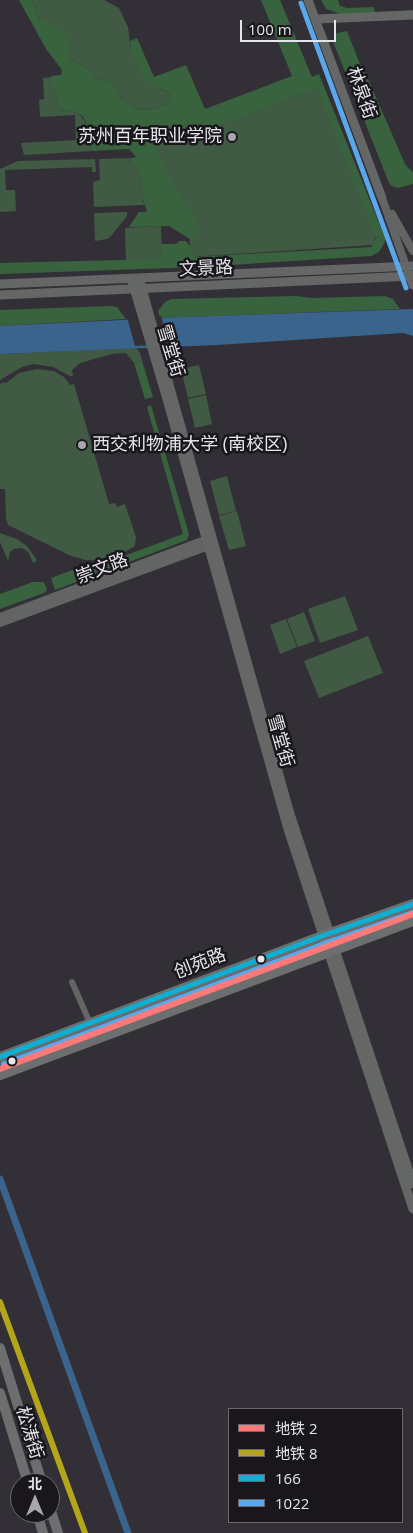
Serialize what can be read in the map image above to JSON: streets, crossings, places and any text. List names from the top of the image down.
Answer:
{
  "streets": {
    "main road": [
      "林泉街",
      "文景路",
      "雪堂街",
      "创苑路",
      "松涛街"
    ],
    "street": ["崇文路"]
  },
  "crossings": [
    ["林泉街", "文景路"],
    ["文景路", "雪堂街"],
    ["雪堂街", "崇文路"],
    ["雪堂街", "创苑路"]
  ],
  "places": ["苏州百年职业学院", "西交利物浦大学 (南校区)"],
  "lines": [
    "transit line 1022",
    "transit line 166",
    "metro line 2",
    "metro line 8"
  ],
  "legend": [
    "地铁 2",
    "地铁 8",
    "166",
    "1022"
  ],
  "scale_bar": "100 m",
  "north": "top"
}
